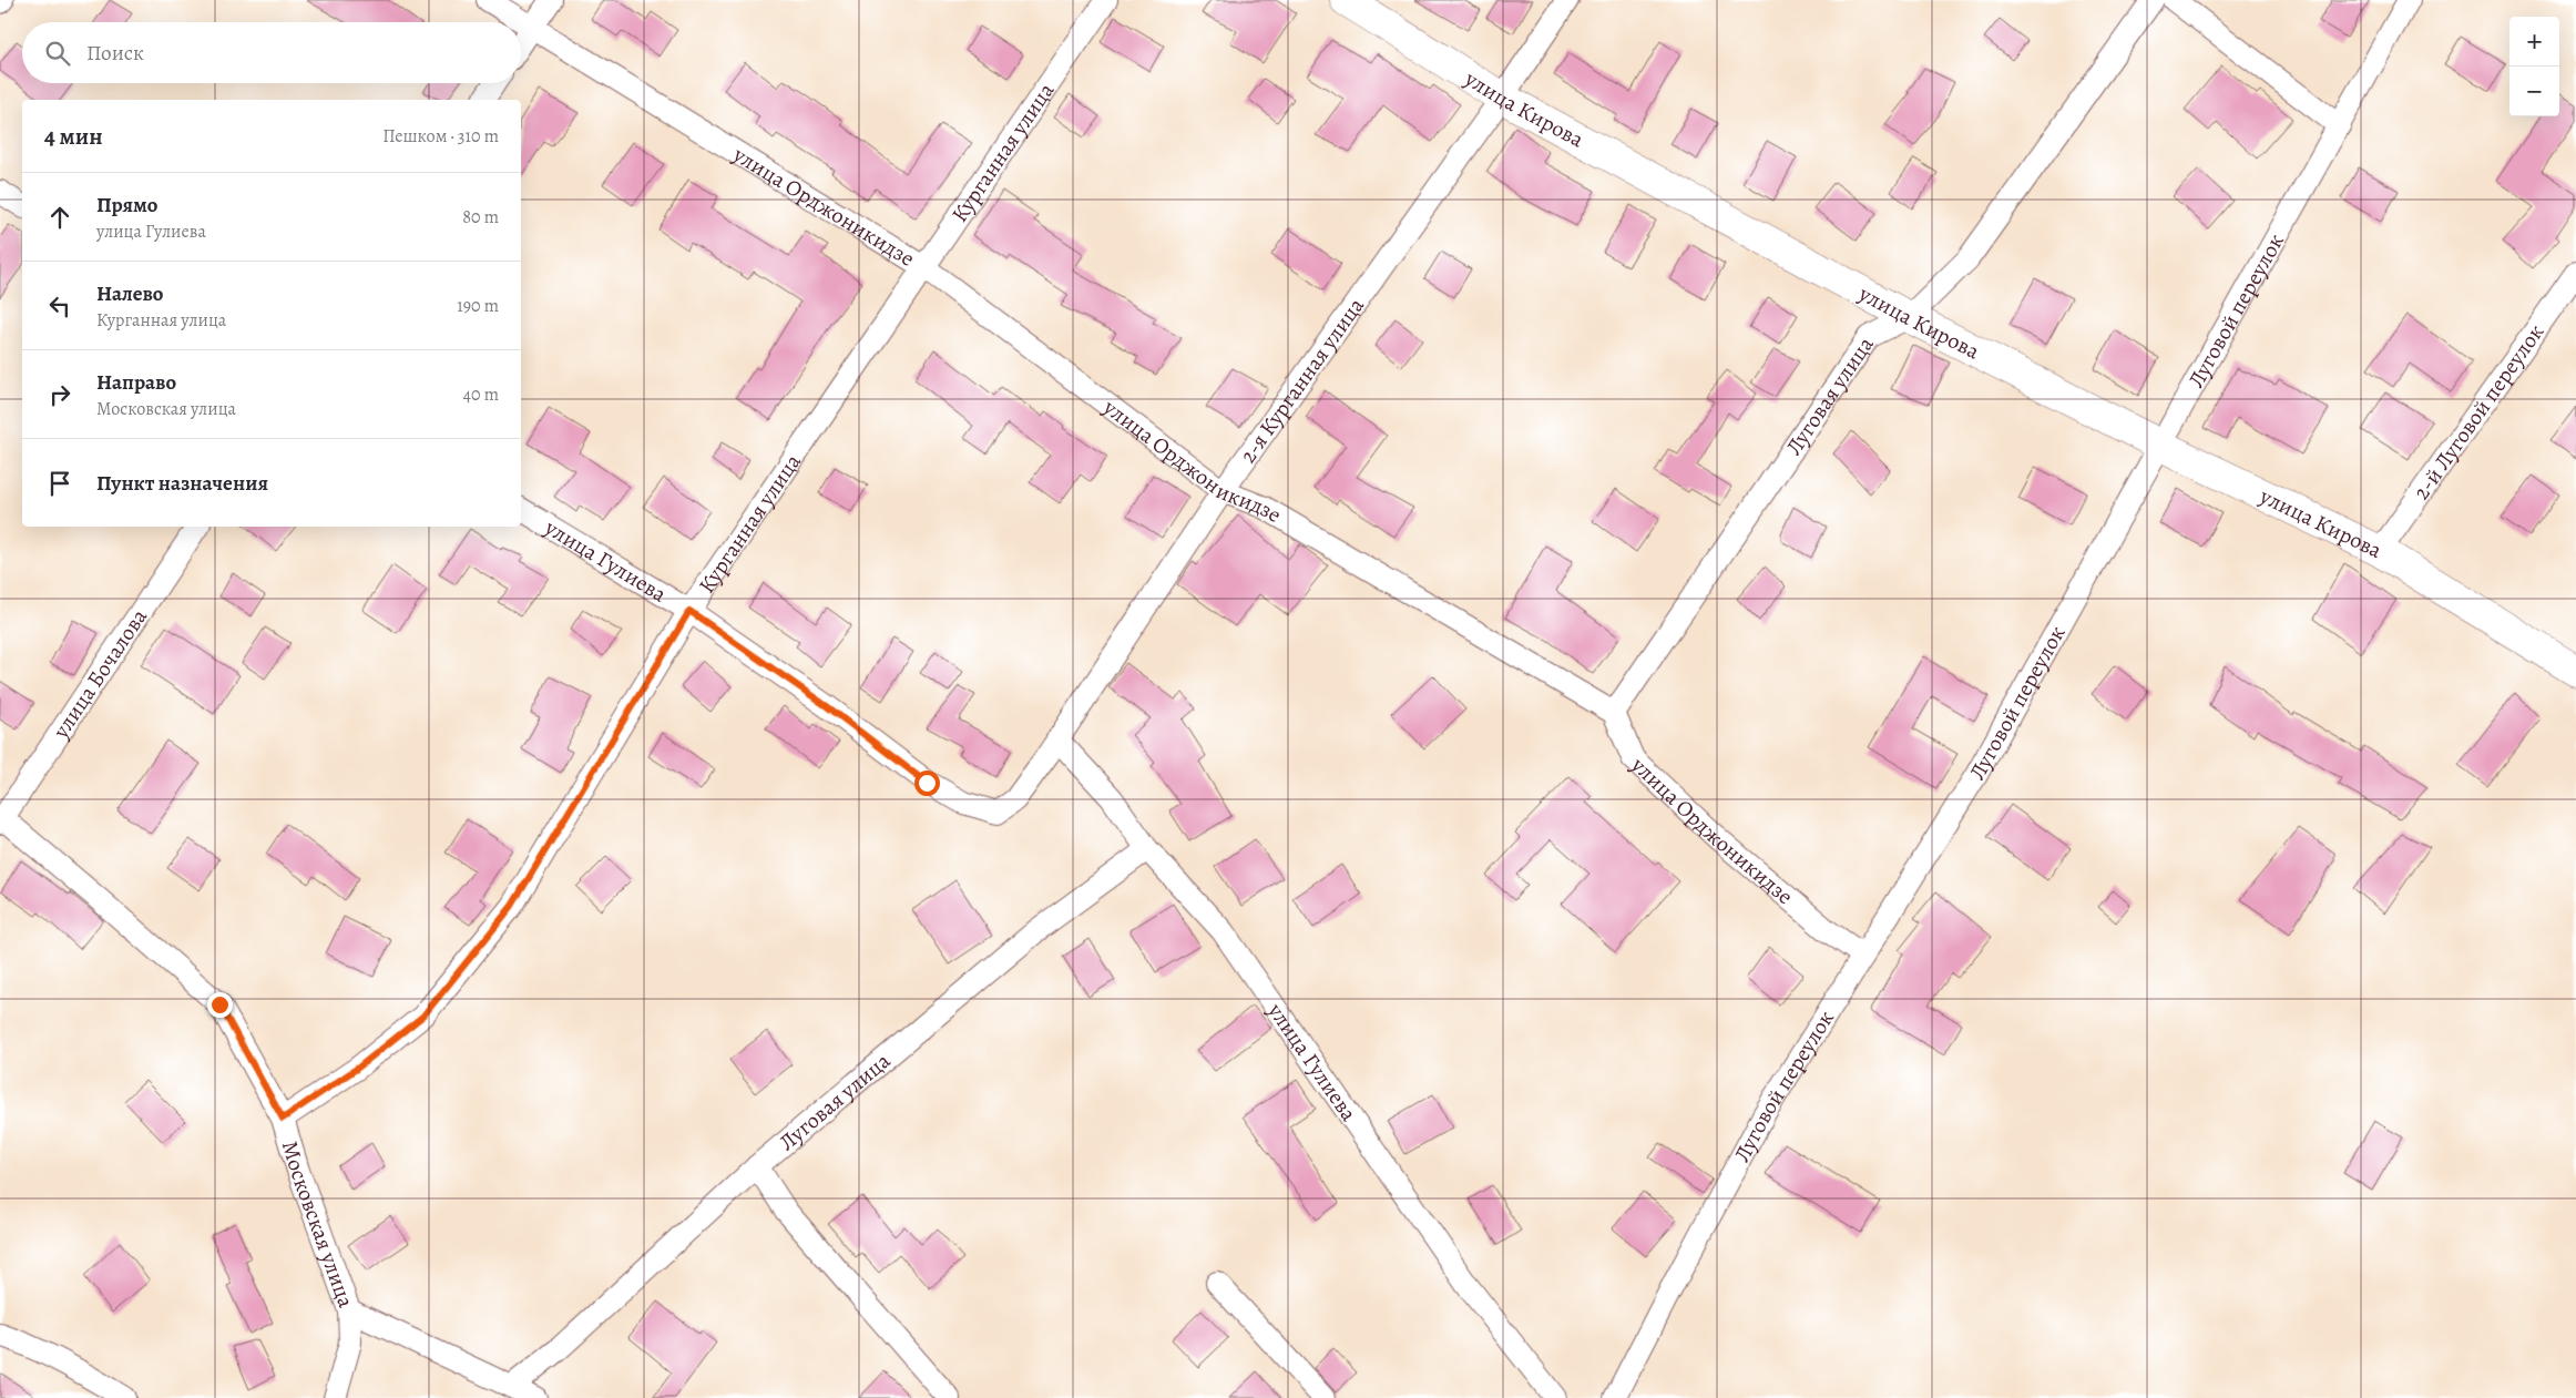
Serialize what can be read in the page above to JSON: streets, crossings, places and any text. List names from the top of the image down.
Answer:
{
  "streets": {
    "street": [
      "улица Кирова",
      "Курганная улица",
      "улица Орджоникидзе",
      "Луговой переулок",
      "2-я Курганная улица",
      "Луговая улица",
      "2-й Луговой переулок",
      "улица Гулиева",
      "улица Бочалова",
      "Московская улица"
    ]
  },
  "crossings": [
    ["улица Кирова", "Луговой переулок"],
    ["улица Кирова", "2-я Курганная улица"],
    ["улица Кирова", "Луговая улица"],
    ["улица Кирова", "2-й Луговой переулок"],
    ["Курганная улица", "улица Орджоникидзе"],
    ["Курганная улица", "улица Гулиева"],
    ["Курганная улица", "Московская улица"],
    ["улица Орджоникидзе", "Луговой переулок"],
    ["улица Орджоникидзе", "2-я Курганная улица"],
    ["улица Орджоникидзе", "Луговая улица"],
    ["2-я Курганная улица", "улица Гулиева"],
    ["Луговая улица", "улица Гулиева"],
    ["улица Бочалова", "Московская улица"]
  ],
  "page": {
    "map_buttons": ["+", "−"],
    "search": "Поиск",
    "heading": ["4 мин", "Пешком · 310 m"],
    "list": [
      ["Прямо", "улица Гулиева", "80 m"],
      ["Налево", "Курганная улица", "190 m"],
      ["Направо", "Московская улица", "40 m"],
      "Пункт назначения"
    ]
  }
}
